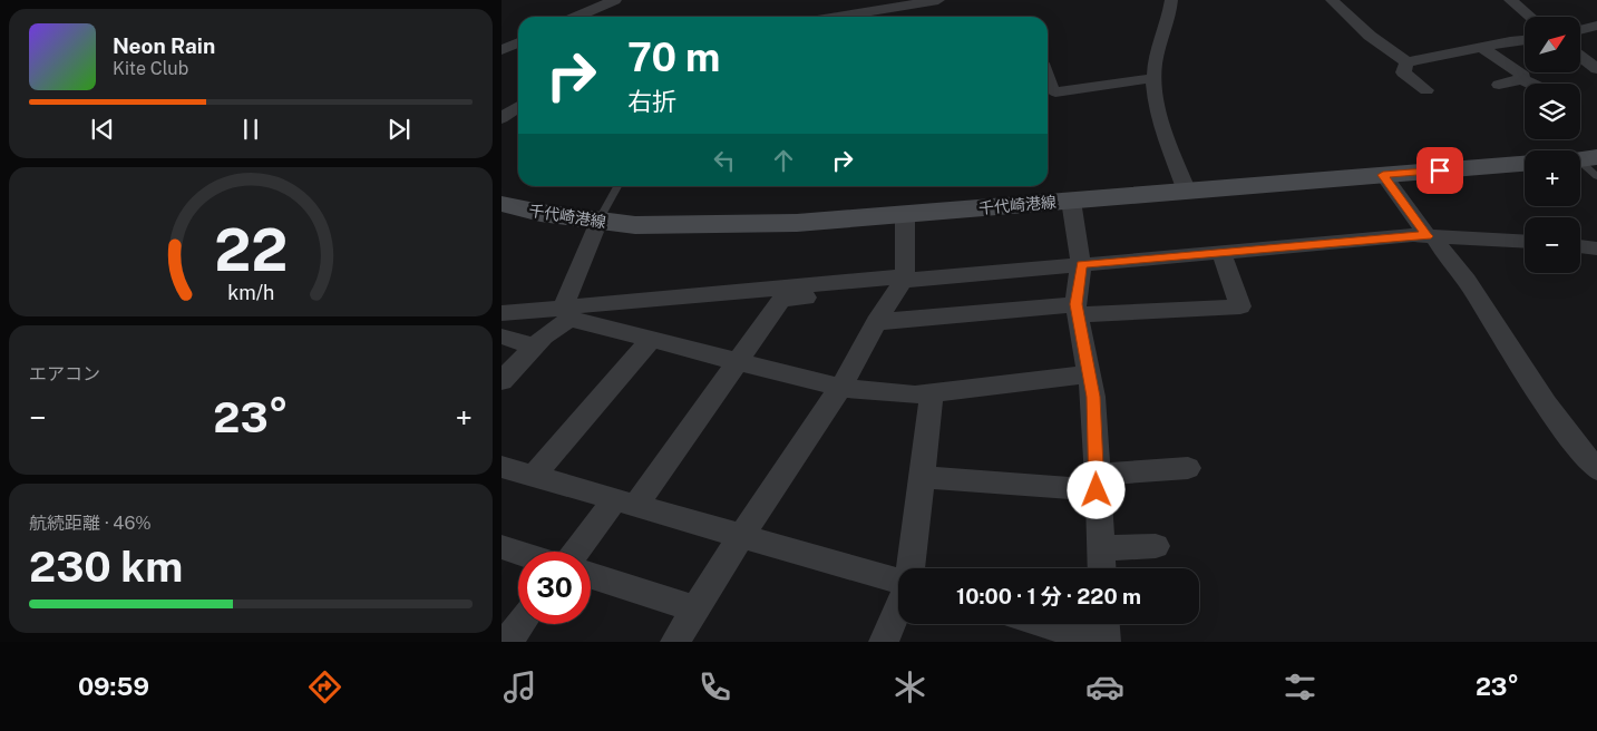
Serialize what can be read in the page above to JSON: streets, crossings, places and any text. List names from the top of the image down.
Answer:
{
  "streets": {
    "main road": ["千代崎港線"]
  },
  "north": "top right",
  "page": {
    "map_buttons": ["+", "−"],
    "turn": ["70 m", "右折"],
    "song": ["Neon Rain", "Kite Club"],
    "tile": [
      "エアコン",
      ["航続距離 · 46%", "230 km"]
    ],
    "heat": ["−", "23°", "+"],
    "limit": "30",
    "trip": "10:00 · 1 分 · 220 m",
    "tabs": ["09:59", "23°"],
    "gauge": ["22", "km/h"]
  }
}
